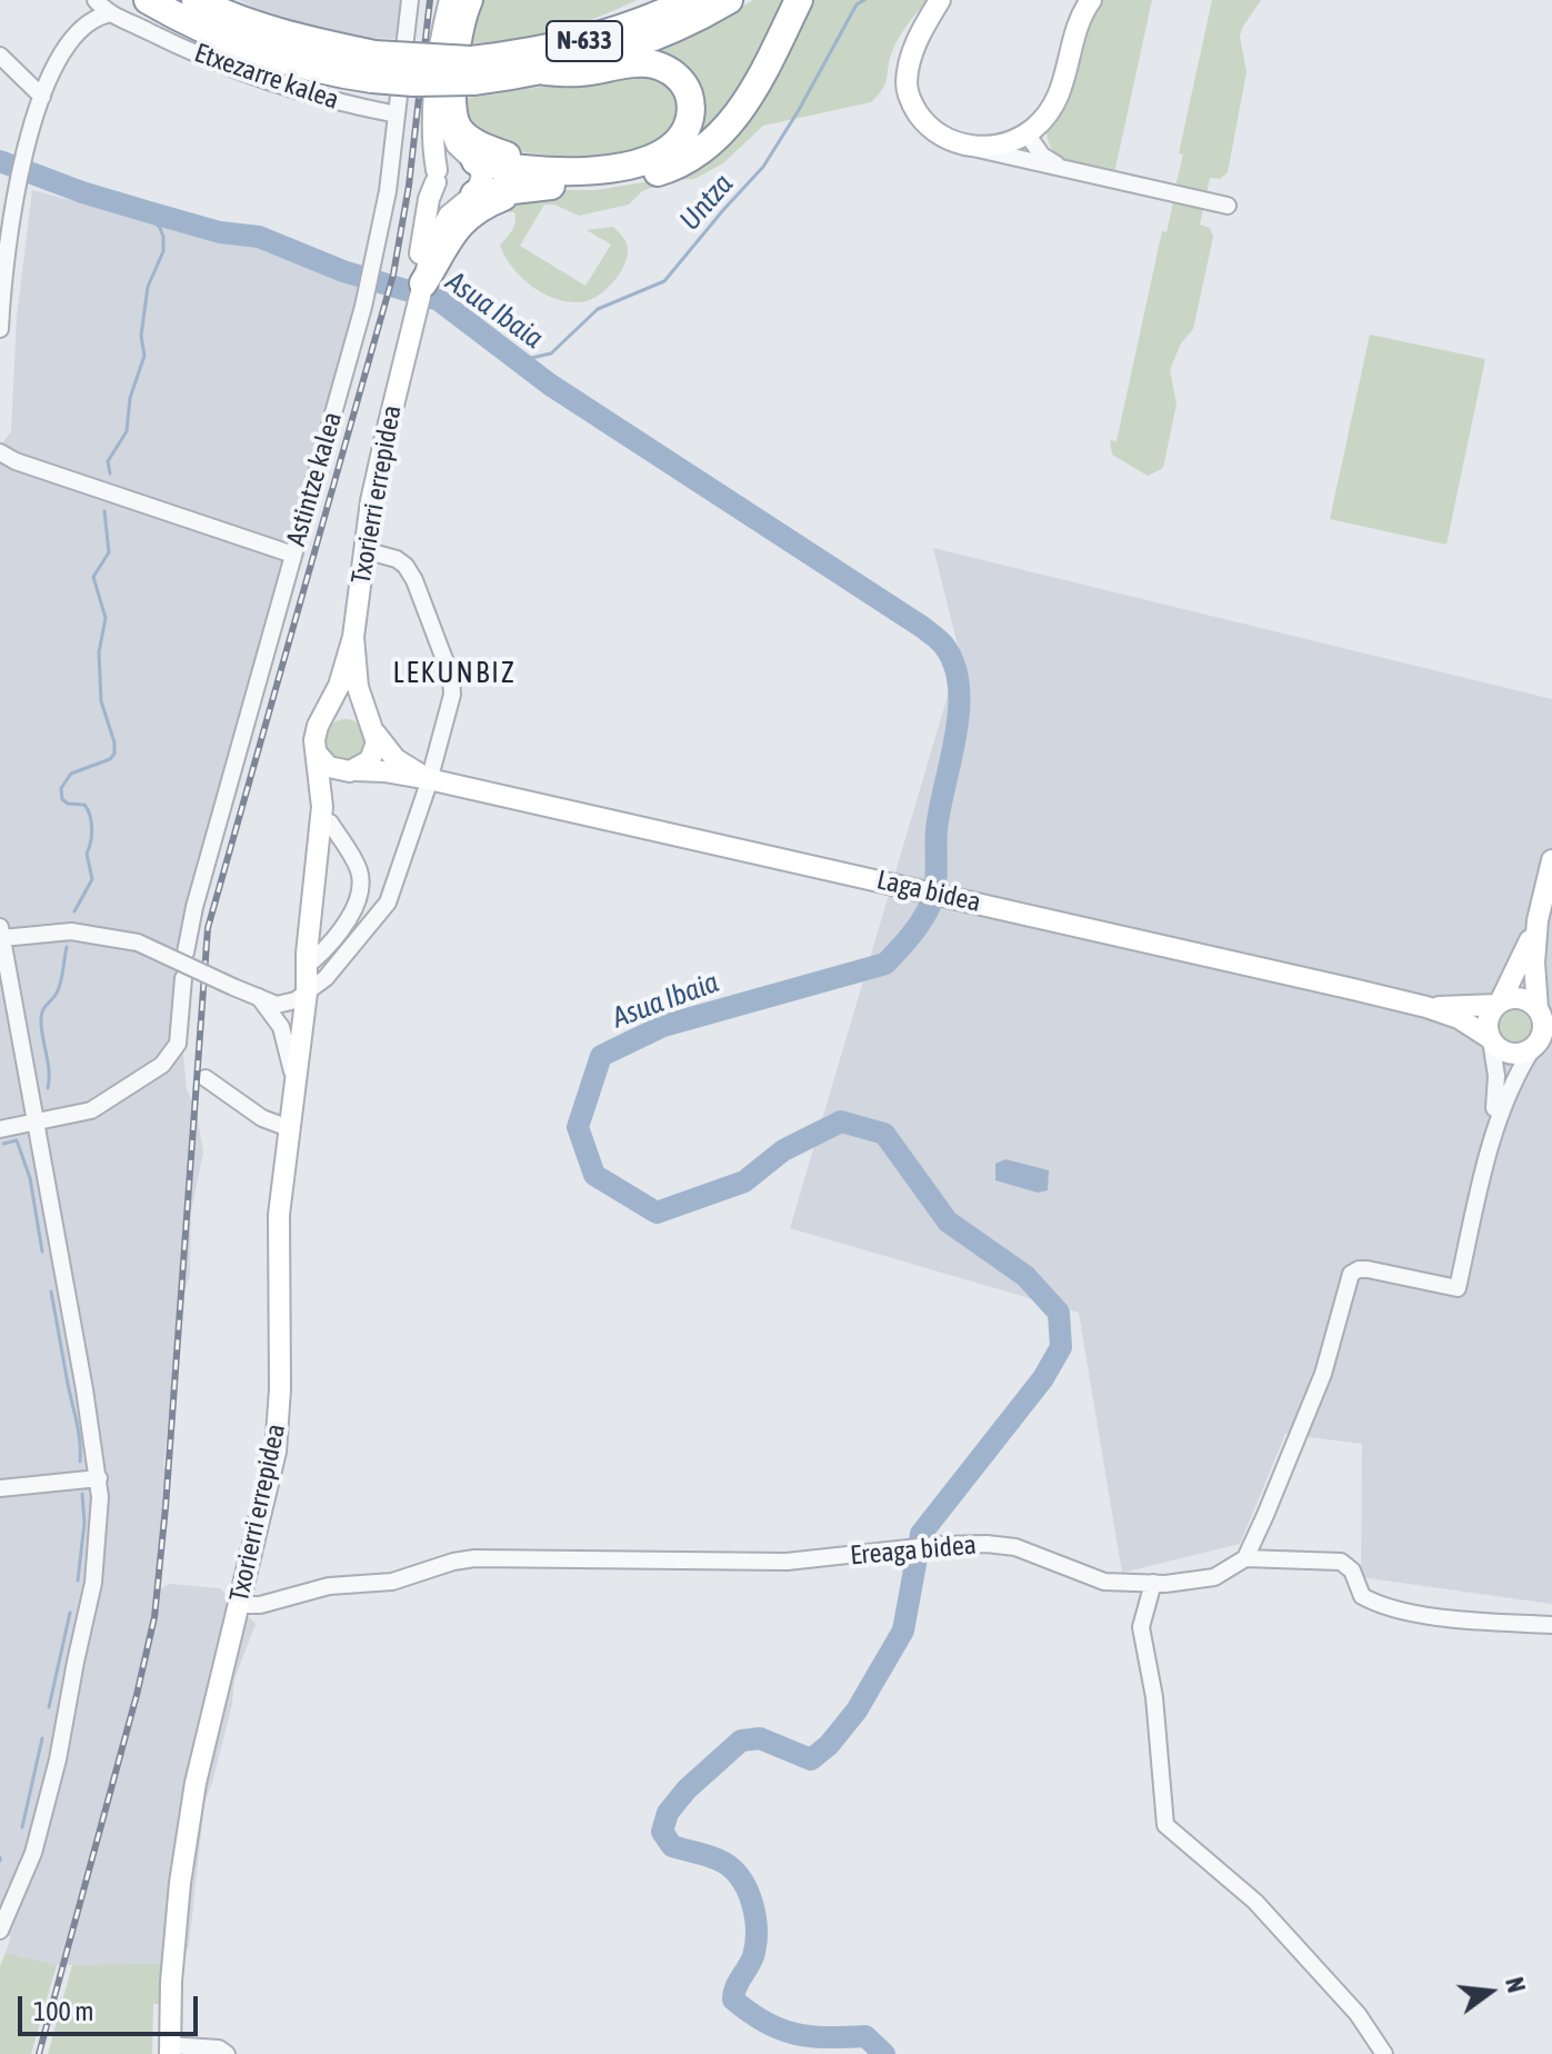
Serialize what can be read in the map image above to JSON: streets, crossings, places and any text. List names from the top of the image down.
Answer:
{
  "streets": {
    "highway": ["N-633"],
    "street": [
      "Etxezarre kalea",
      "Astintze kalea",
      "Txorierri errepidea",
      "Laga bidea",
      "Ereaga bidea"
    ]
  },
  "crossings": [
    ["Etxezarre kalea", "Astintze kalea"],
    ["Txorierri errepidea", "Laga bidea"],
    ["Txorierri errepidea", "Ereaga bidea"]
  ],
  "districts": ["LEKUNBIZ"],
  "water": ["Untza", "Asua Ibaia"],
  "scale_bar": "100 m",
  "north": "right"
}
